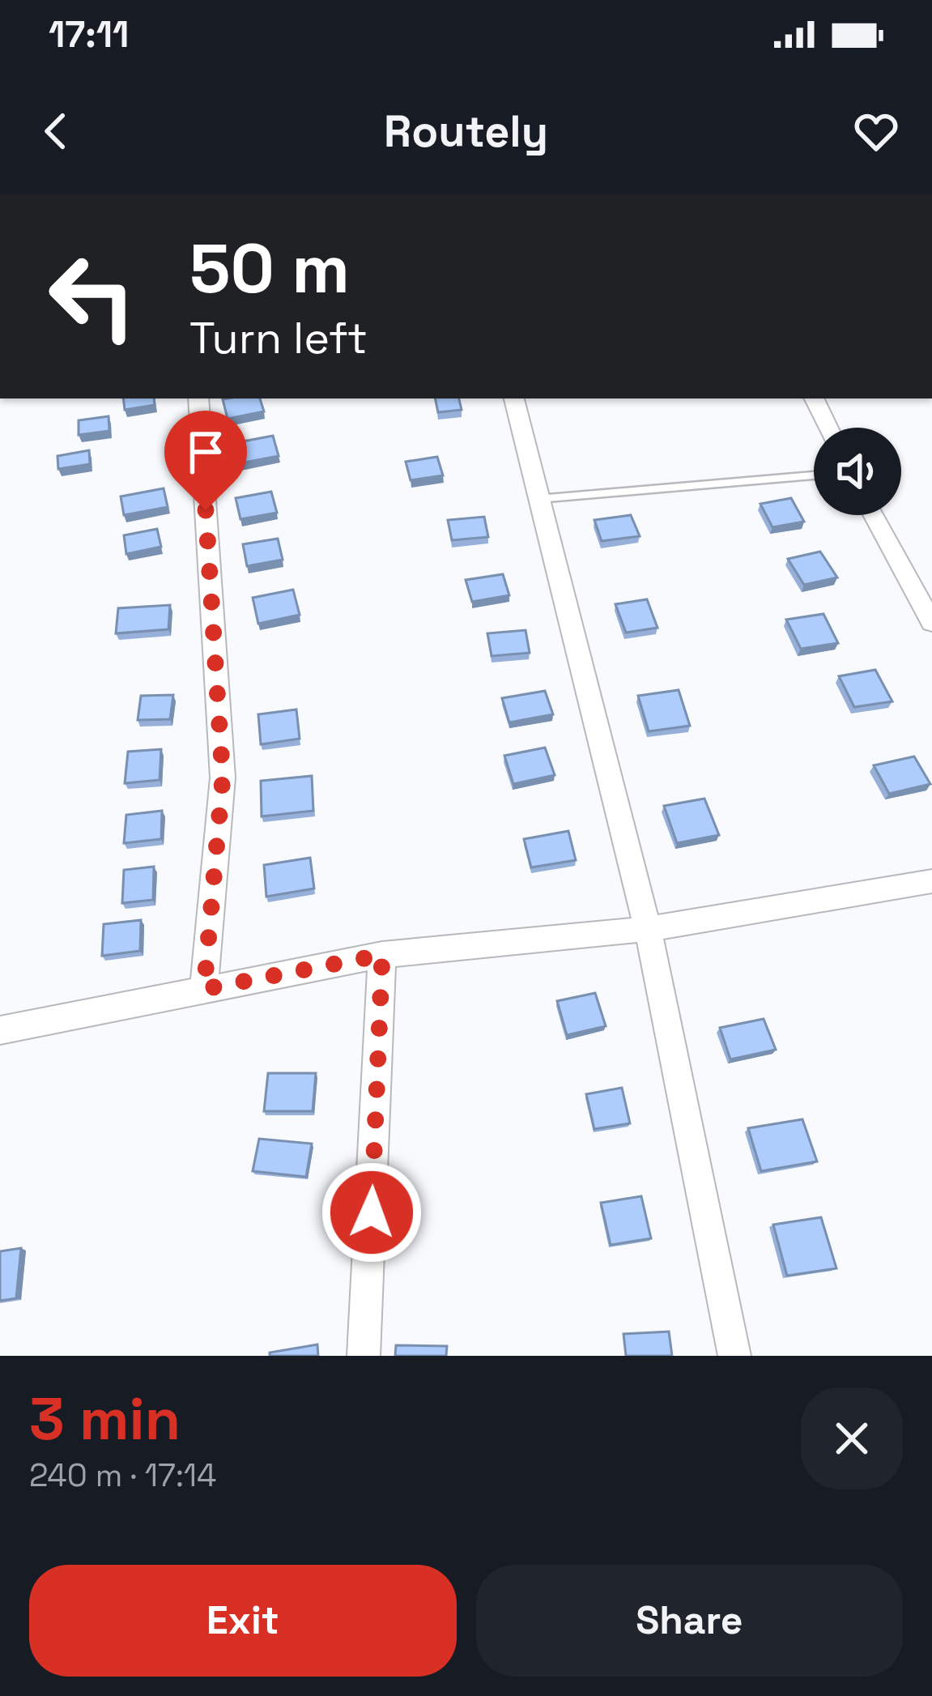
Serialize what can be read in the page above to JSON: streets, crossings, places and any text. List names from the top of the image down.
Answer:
{
  "page": {
    "status": "17:11",
    "header": "Routely",
    "turn": ["50 m", "Turn left"],
    "heading": ["3 min", "240 m · 17:14"],
    "buttons": ["Exit", "Share"]
  }
}
